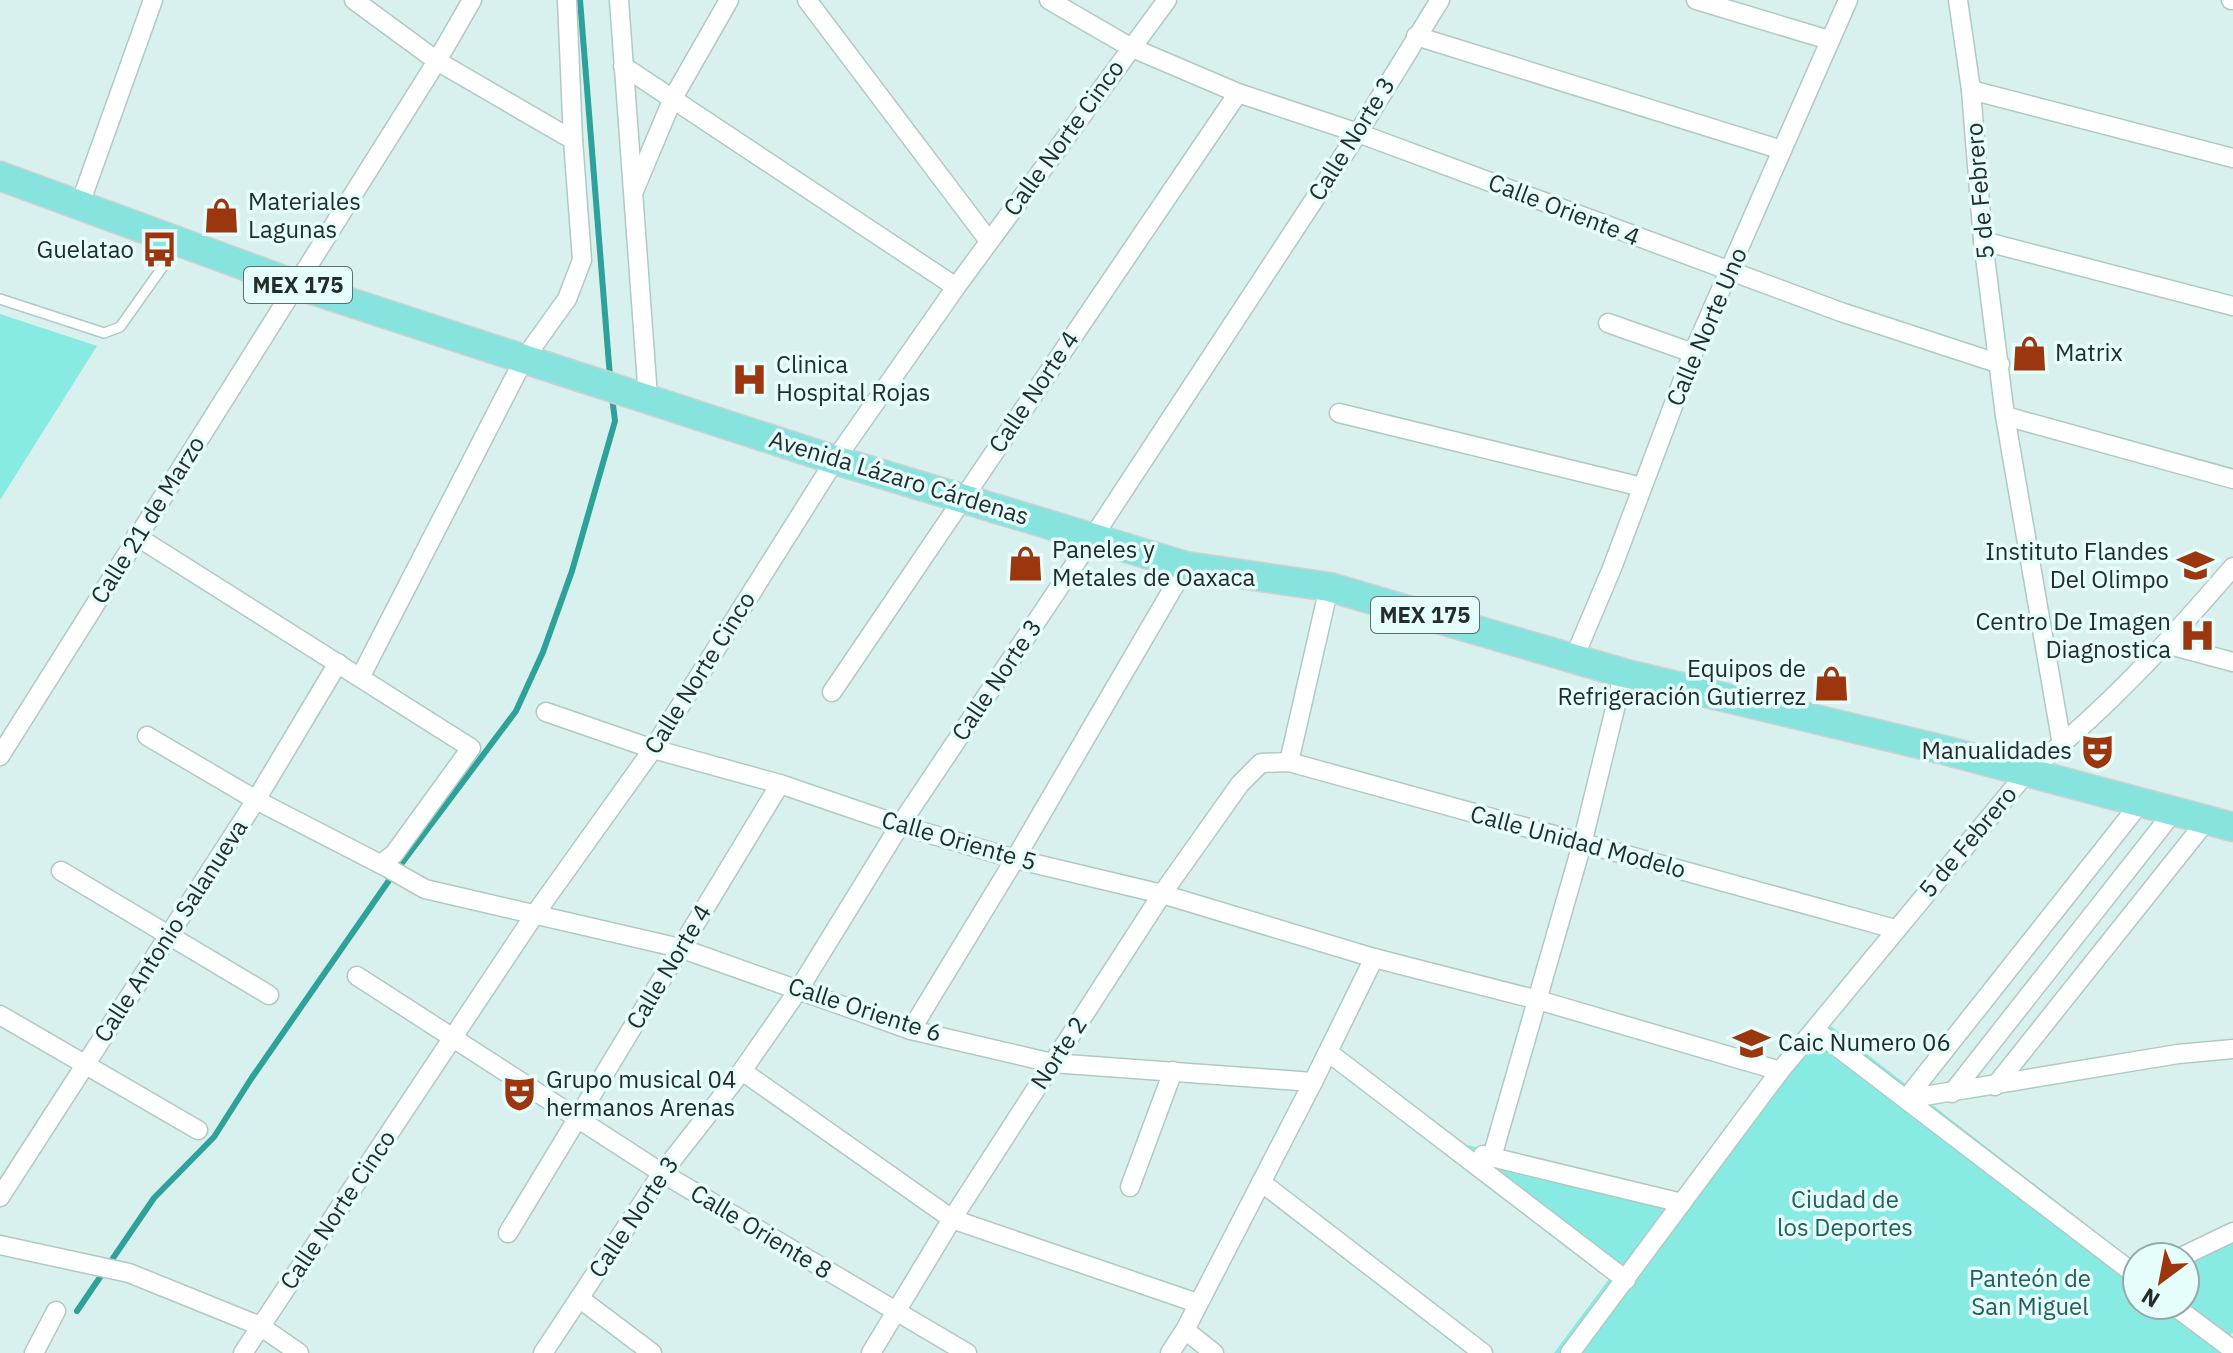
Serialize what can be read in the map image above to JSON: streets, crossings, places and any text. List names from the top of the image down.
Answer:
{
  "streets": {
    "main road": ["MEX 175", "Avenida Lázaro Cárdenas"],
    "street": [
      "Calle Norte Cinco",
      "Calle Norte 3",
      "5 de Febrero",
      "Calle Oriente 4",
      "Calle Norte Uno",
      "Calle Norte 4",
      "Calle 21 de Marzo",
      "Calle Oriente 5",
      "Calle Unidad Modelo",
      "Calle Antonio Salanueva",
      "Calle Oriente 6",
      "Norte 2",
      "Calle Oriente 8"
    ]
  },
  "crossings": [
    ["Calle Norte Cinco", "Calle Oriente 4"],
    ["Calle Norte Cinco", "Avenida Lázaro Cárdenas"],
    ["Calle Norte Cinco", "Calle Oriente 5"],
    ["Calle Norte Cinco", "Calle Oriente 6"],
    ["Calle Norte Cinco", "Calle Oriente 8"],
    ["Calle Norte 3", "Calle Oriente 4"],
    ["Calle Norte 3", "Avenida Lázaro Cárdenas"],
    ["Calle Norte 3", "Calle Oriente 5"],
    ["Calle Norte 3", "Calle Oriente 6"],
    ["Calle Norte 3", "Calle Oriente 8"],
    ["5 de Febrero", "Calle Oriente 4"],
    ["5 de Febrero", "Avenida Lázaro Cárdenas"],
    ["5 de Febrero", "Calle Oriente 5"],
    ["5 de Febrero", "Calle Unidad Modelo"],
    ["Calle Oriente 4", "Calle Norte Uno"],
    ["Calle Oriente 4", "Calle Norte 4"],
    ["Calle Norte Uno", "Avenida Lázaro Cárdenas"],
    ["Calle Norte 4", "Avenida Lázaro Cárdenas"],
    ["Calle Norte 4", "Calle Oriente 5"],
    ["Calle Norte 4", "Calle Oriente 6"],
    ["Calle Norte 4", "Calle Oriente 8"],
    ["Avenida Lázaro Cárdenas", "Calle 21 de Marzo"],
    ["Calle Oriente 5", "Norte 2"],
    ["Calle Unidad Modelo", "Norte 2"],
    ["Calle Antonio Salanueva", "Calle Oriente 6"],
    ["Calle Oriente 6", "Norte 2"],
    ["Norte 2", "Calle Oriente 8"]
  ],
  "parks": ["Ciudad de los Deportes", "Panteón de San Miguel"],
  "places": {
    "shop": [
      "Materiales Lagunas",
      "Matrix",
      "Paneles y Metales de Oaxaca",
      "Equipos de Refrigeración Gutierrez"
    ],
    "bus stop": ["Guelatao"],
    "hospital": ["Clinica Hospital Rojas", "Centro De Imagen Diagnostica"],
    "school or university": ["Instituto Flandes Del Olimpo", "Caic Numero 06"],
    "theatre": ["Manualidades", "Grupo musical 04 hermanos Arenas"]
  },
  "north": "bottom left"
}
